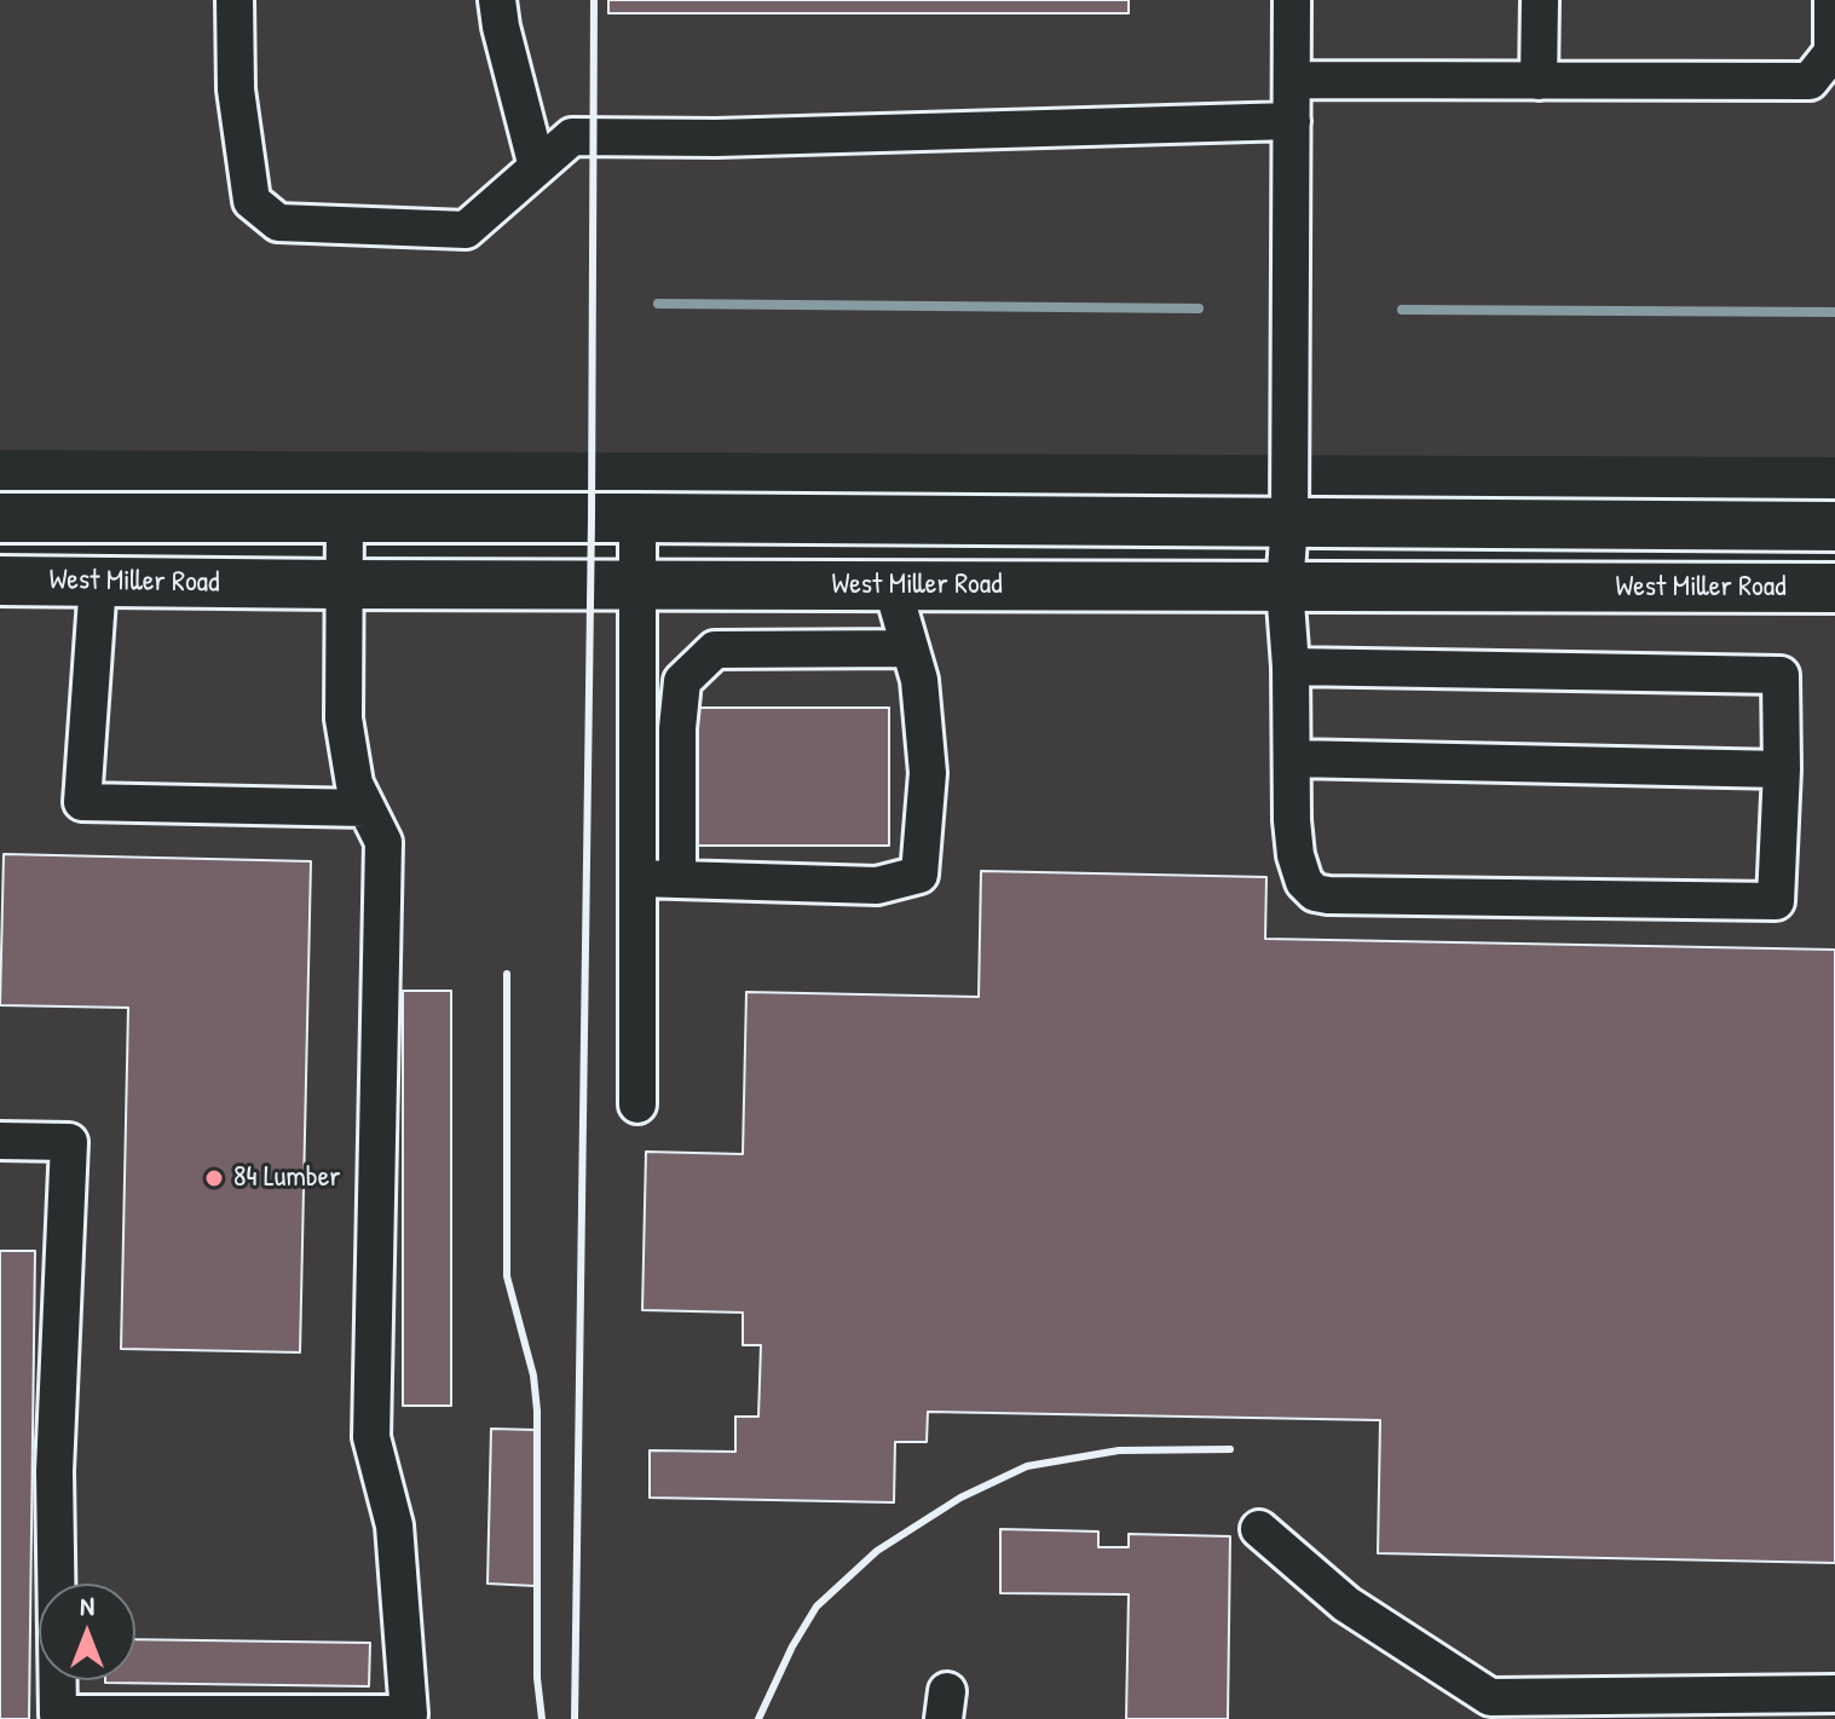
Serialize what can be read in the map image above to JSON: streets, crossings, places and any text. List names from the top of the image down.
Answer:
{
  "streets": {
    "main road": ["West Miller Road"]
  },
  "places": ["84 Lumber"],
  "north": "top"
}
